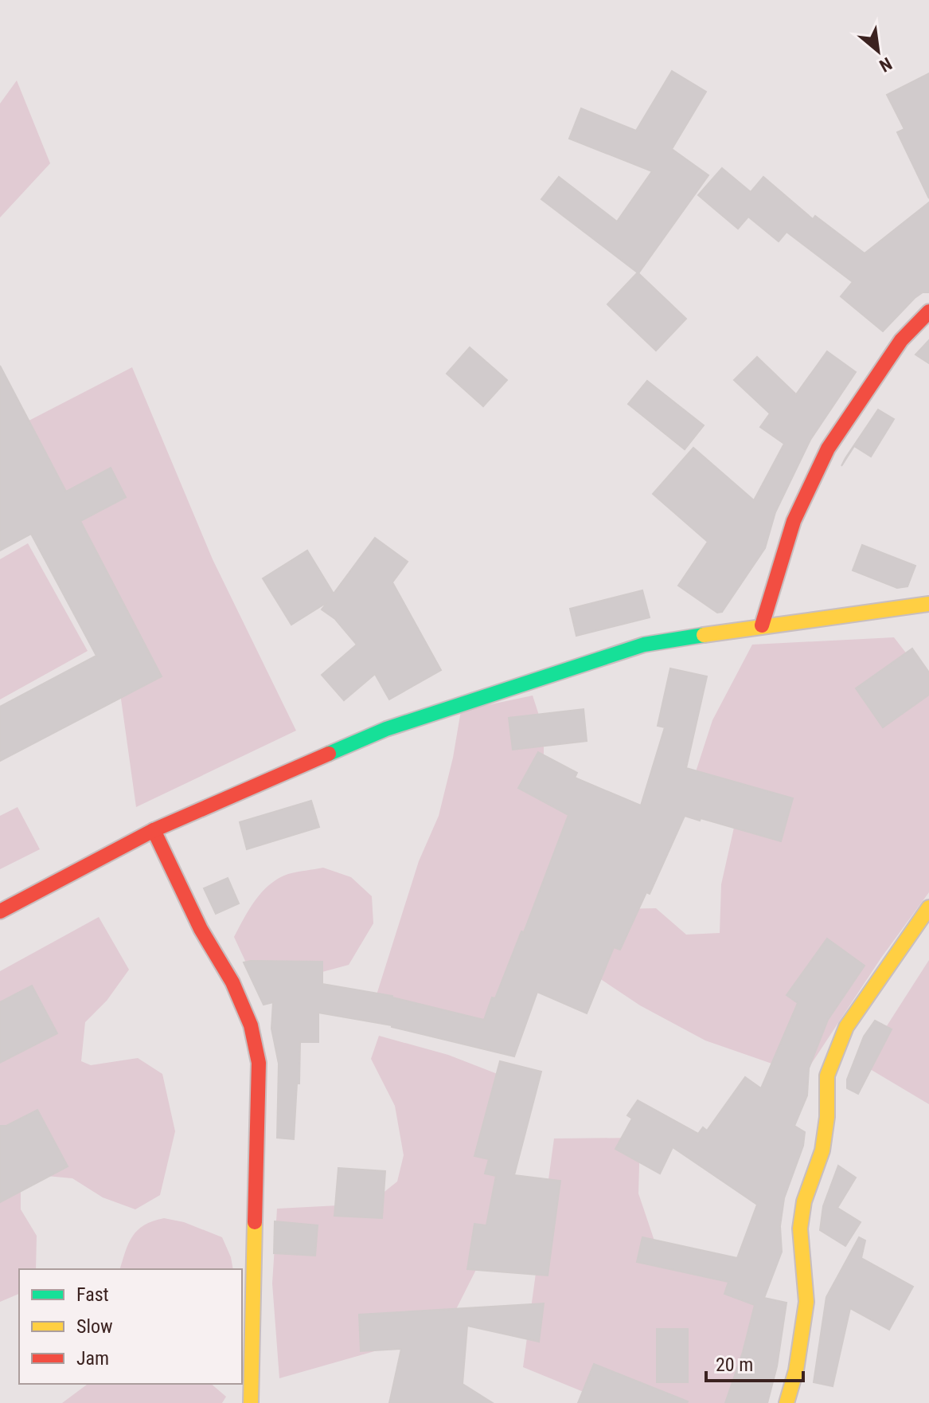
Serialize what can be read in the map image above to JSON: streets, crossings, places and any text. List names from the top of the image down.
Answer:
{
  "legend": ["Fast", "Slow", "Jam"],
  "scale_bar": "20 m",
  "north": "bottom right"
}
